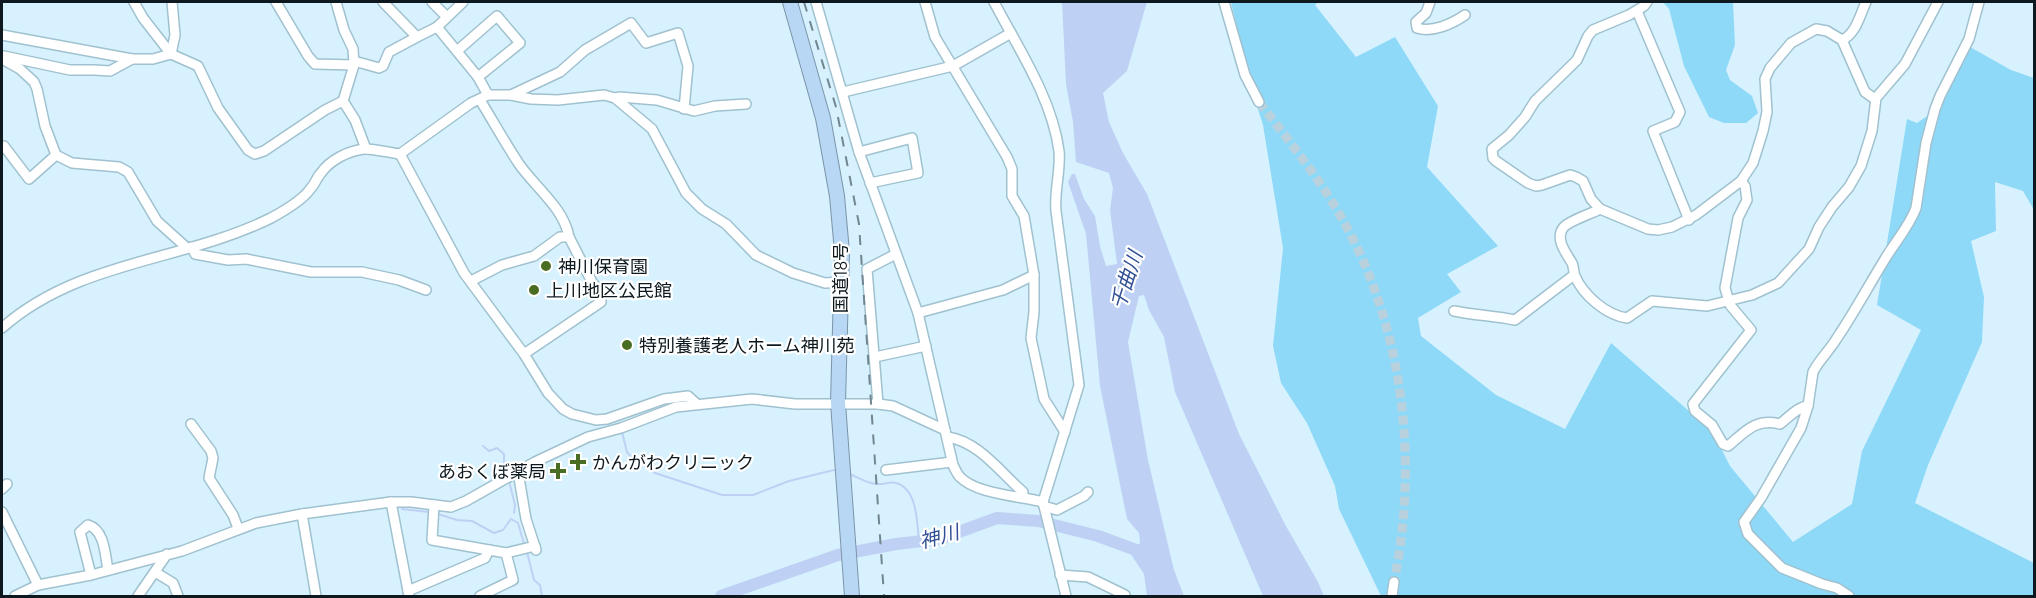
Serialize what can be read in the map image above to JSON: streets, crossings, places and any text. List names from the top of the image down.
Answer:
{
  "streets": {
    "highway": ["国道18号"]
  },
  "water": ["千曲川", "神川"],
  "places": {
    "other": ["神川保育園", "上川地区公民館", "特別養護老人ホーム神川苑"],
    "health": ["かんがわクリニック", "あおくぼ薬局"]
  }
}
